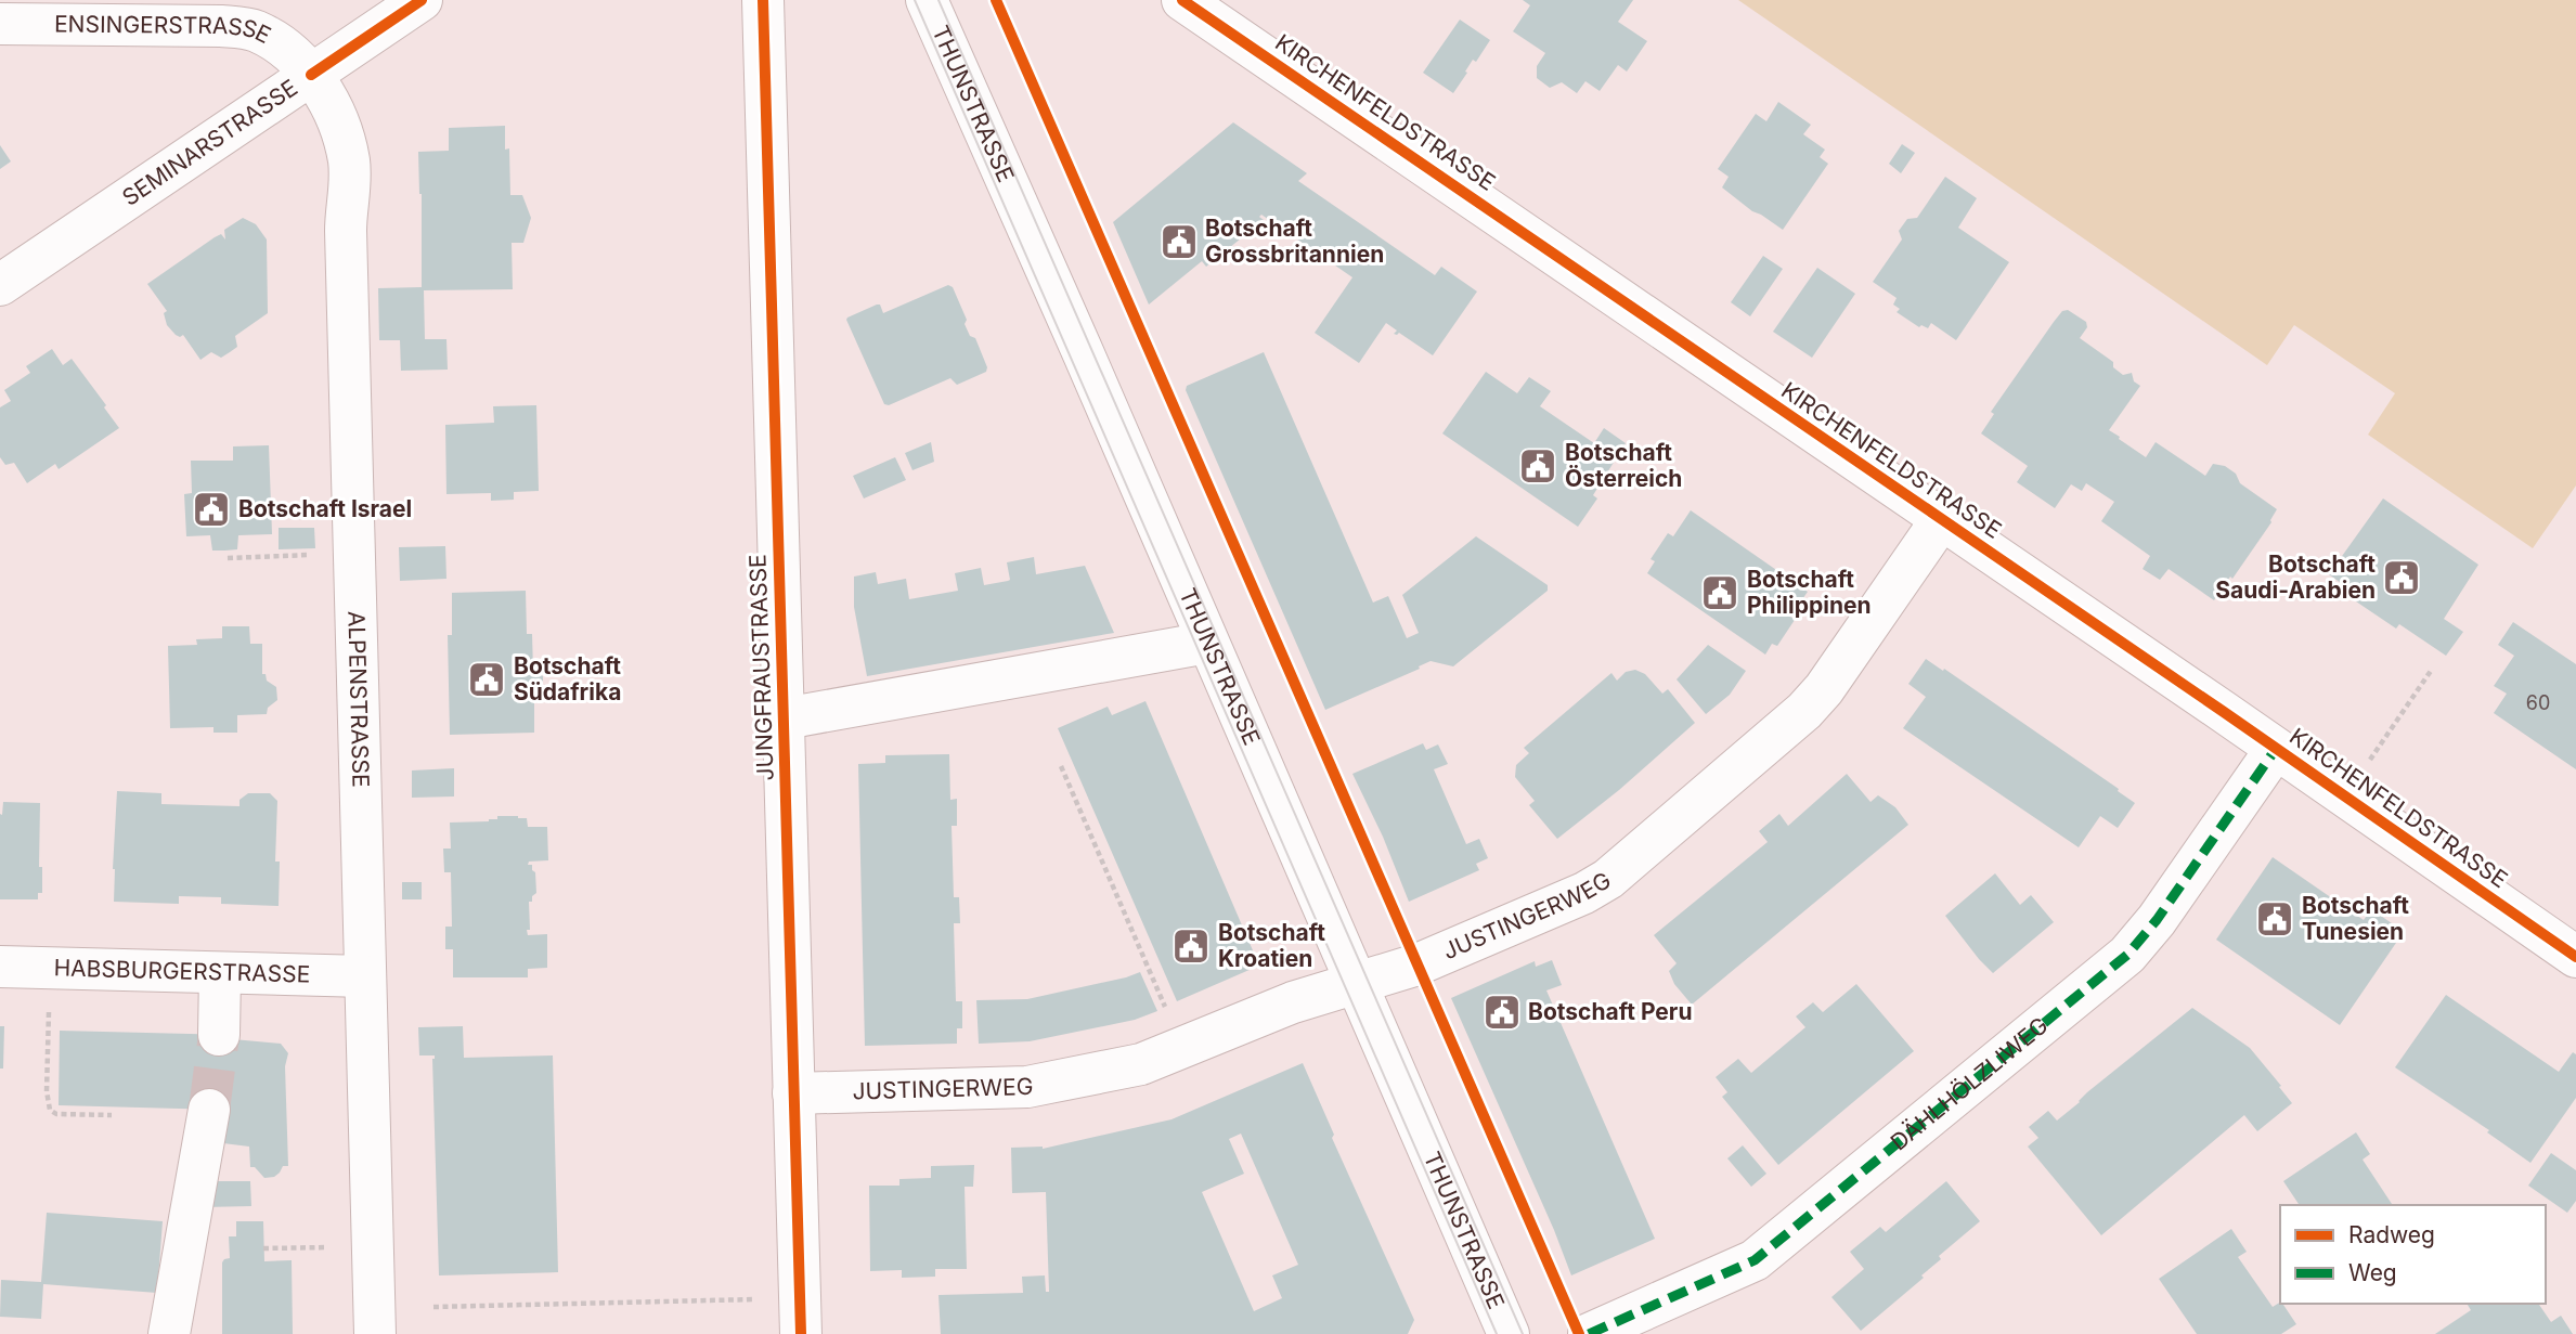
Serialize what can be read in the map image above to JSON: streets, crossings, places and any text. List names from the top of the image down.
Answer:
{
  "streets": {
    "street": [
      "ENSINGERSTRASSE",
      "THUNSTRASSE",
      "KIRCHENFELDSTRASSE",
      "SEMINARSTRASSE",
      "JUNGFRAUSTRASSE",
      "ALPENSTRASSE",
      "JUSTINGERWEG",
      "HABSBURGERSTRASSE",
      "DÄHLHÖLZLIWEG"
    ]
  },
  "crossings": [
    ["ENSINGERSTRASSE", "SEMINARSTRASSE"],
    ["ENSINGERSTRASSE", "ALPENSTRASSE"],
    ["THUNSTRASSE", "JUSTINGERWEG"],
    ["KIRCHENFELDSTRASSE", "JUSTINGERWEG"],
    ["KIRCHENFELDSTRASSE", "DÄHLHÖLZLIWEG"],
    ["SEMINARSTRASSE", "ALPENSTRASSE"],
    ["JUNGFRAUSTRASSE", "JUSTINGERWEG"],
    ["ALPENSTRASSE", "HABSBURGERSTRASSE"]
  ],
  "places": {
    "public building": [
      "Botschaft Grossbritannien",
      "Botschaft Österreich",
      "Botschaft Israel",
      "Botschaft Saudi-Arabien",
      "Botschaft Philippinen",
      "Botschaft Südafrika",
      "Botschaft Tunesien",
      "Botschaft Kroatien",
      "Botschaft Peru"
    ]
  },
  "house_numbers": ["60"],
  "legend": ["Radweg", "Weg"]
}
